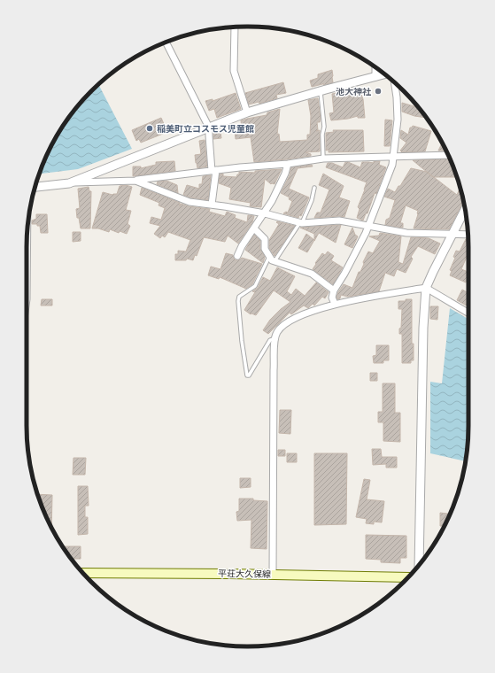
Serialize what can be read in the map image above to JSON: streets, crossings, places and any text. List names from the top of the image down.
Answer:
{
  "streets": {
    "main road": ["平荘大久保線"]
  },
  "places": ["池大神社", "稲美町立コスモス児童館"]
}
